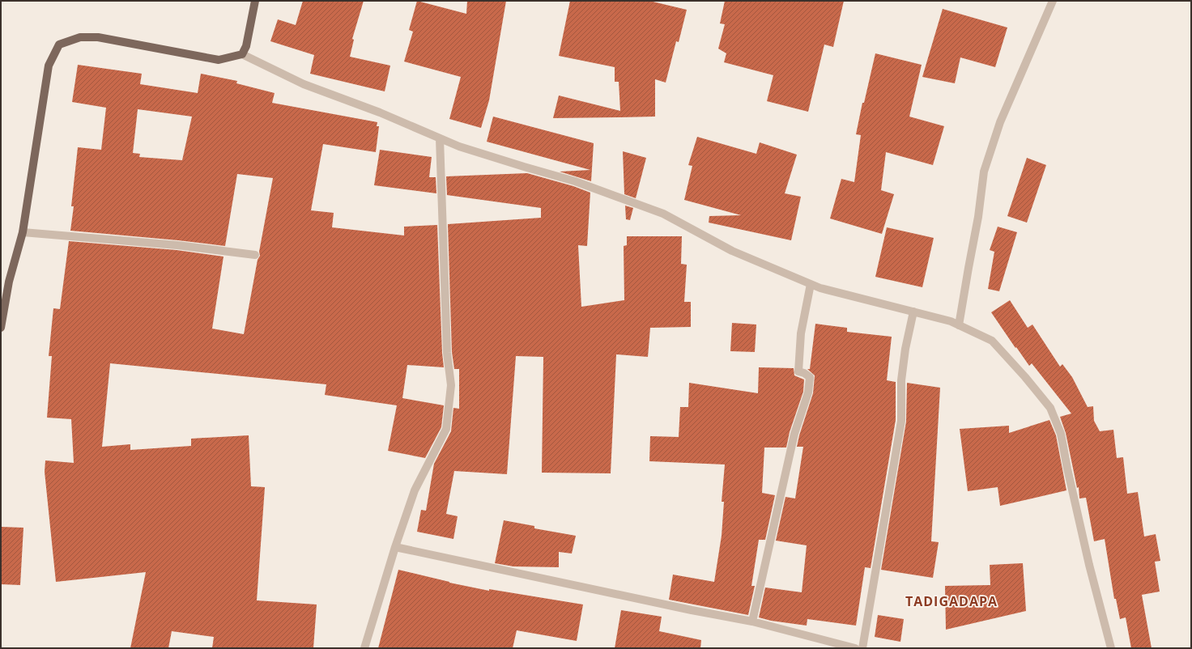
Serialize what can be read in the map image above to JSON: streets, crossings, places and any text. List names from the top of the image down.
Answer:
{
  "districts": ["TADIGADAPA"]
}
